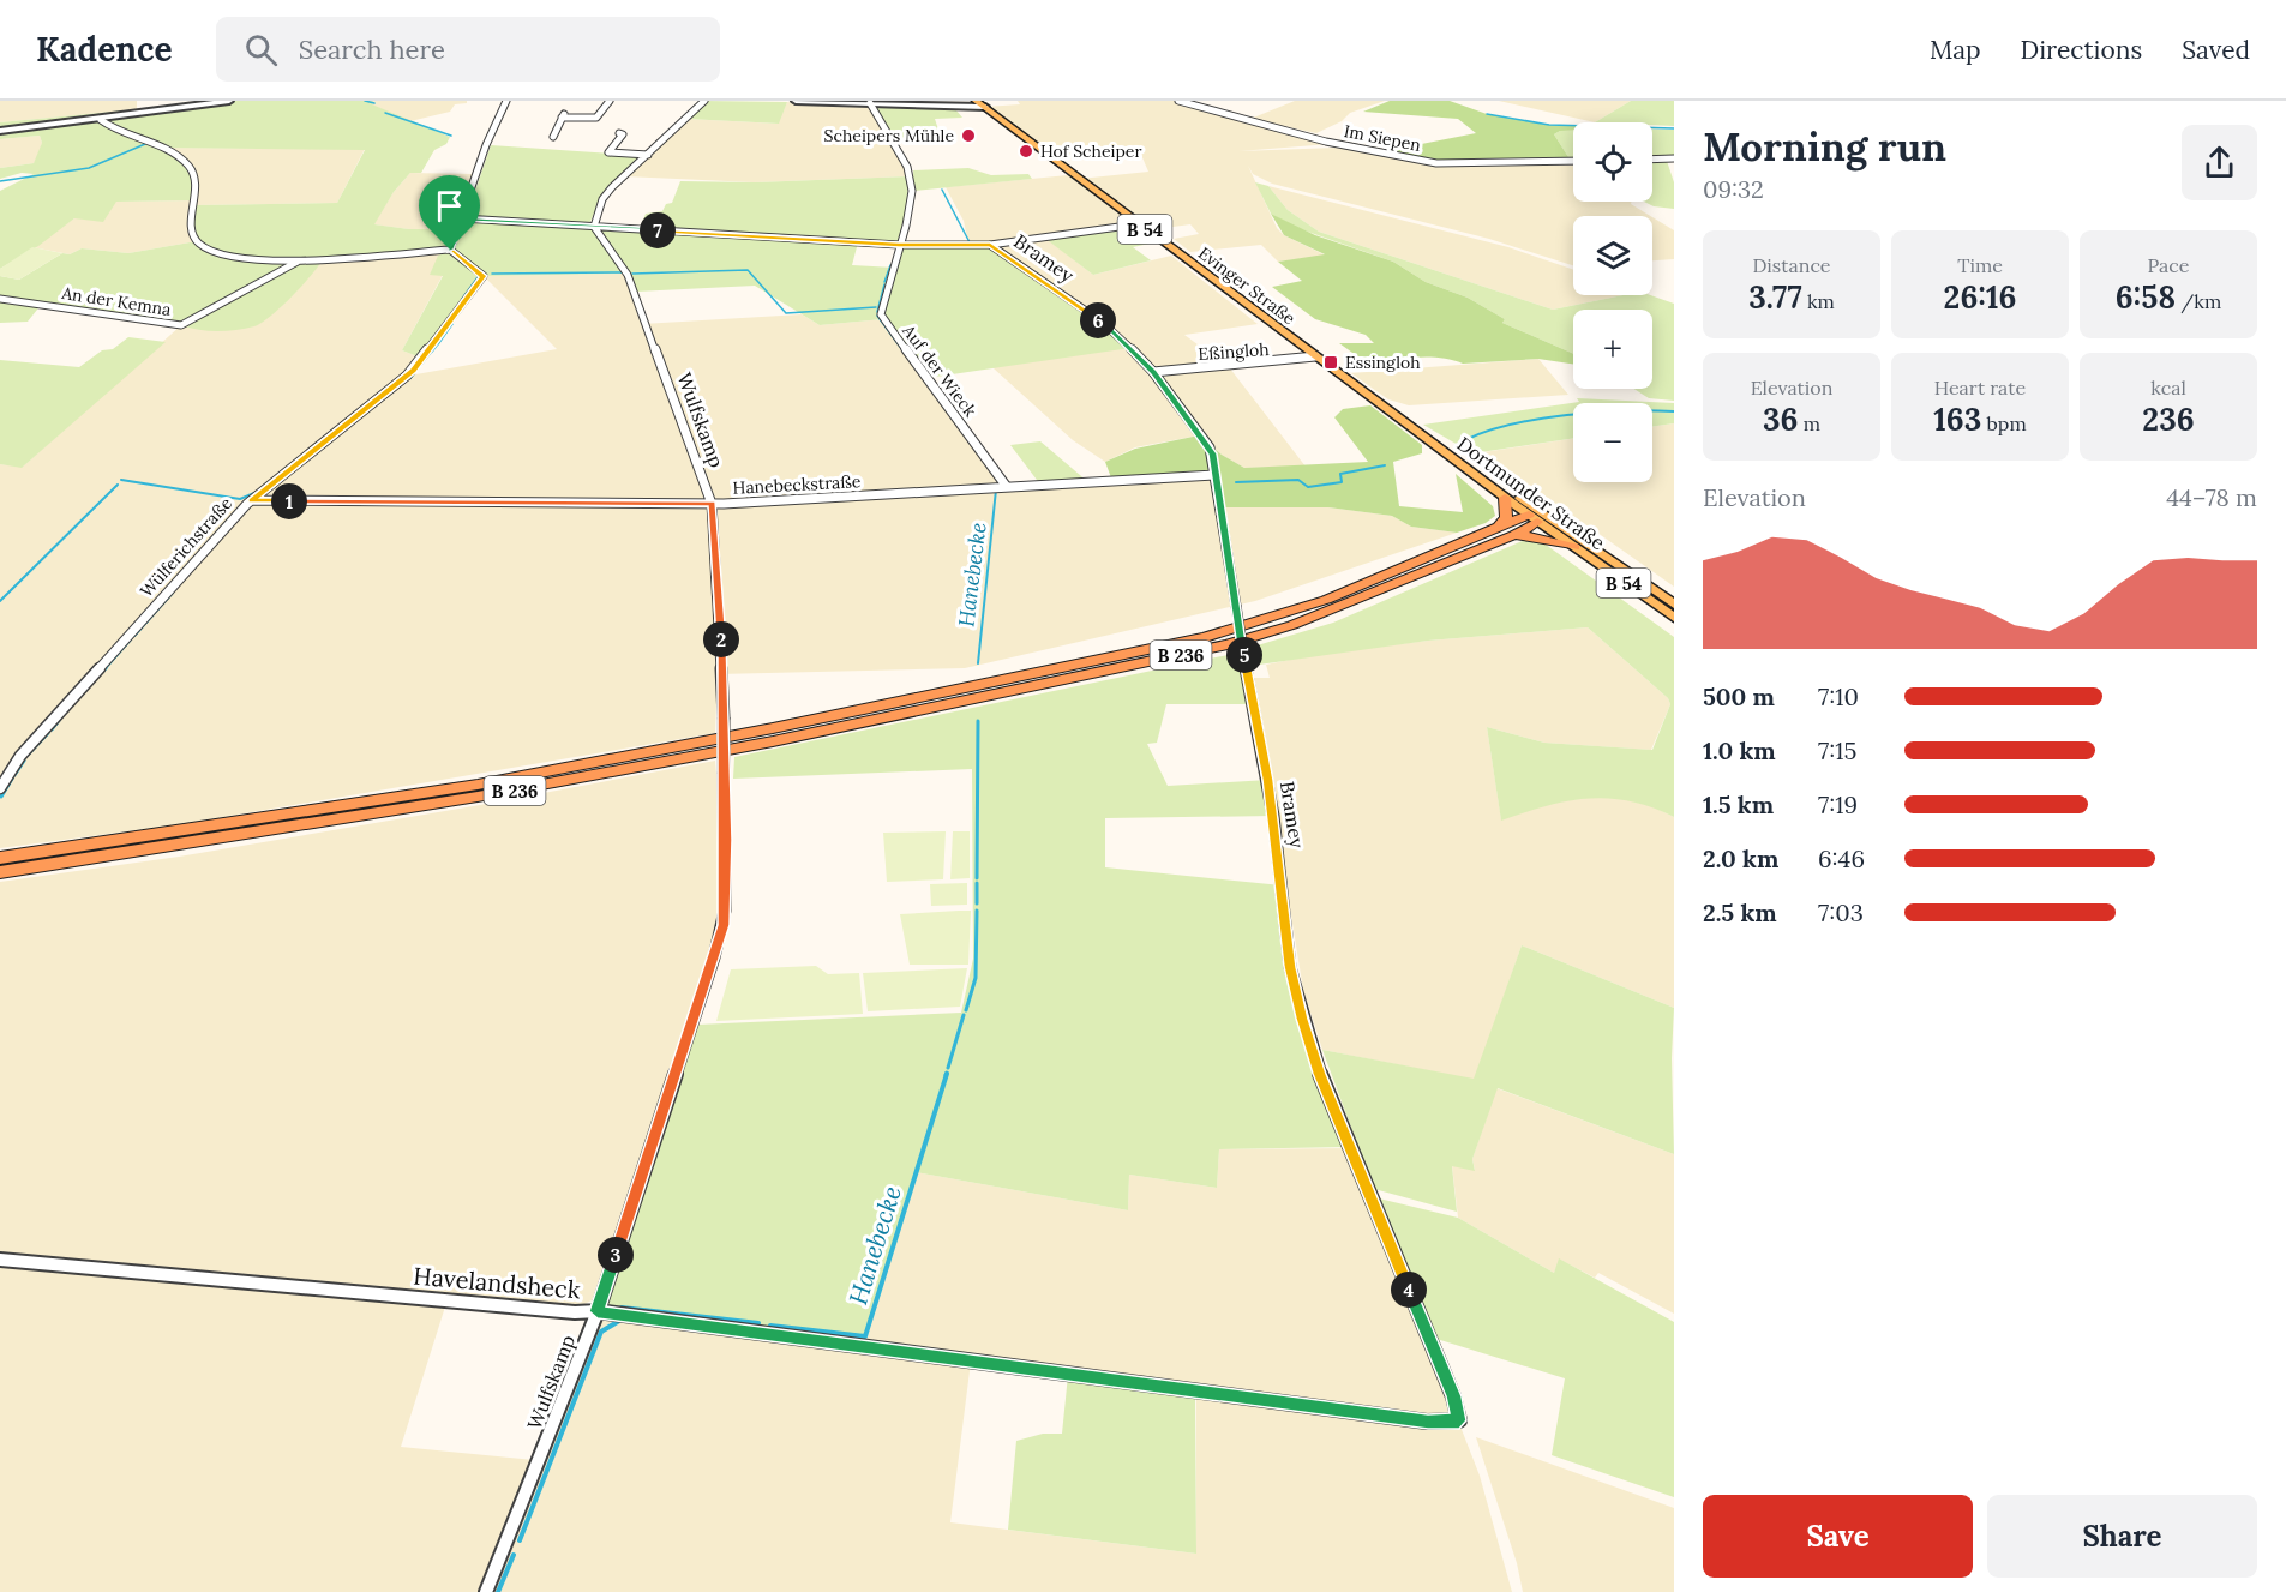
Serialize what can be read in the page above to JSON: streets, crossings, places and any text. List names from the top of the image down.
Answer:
{
  "streets": {
    "highway": ["B 236"],
    "main road": ["B 54", "Evinger Straße", "Dortmunder Straße"],
    "street": [
      "Im Siepen",
      "Bramey",
      "An der Kemna",
      "Eßingloh",
      "Auf der Wieck",
      "Wulfskamp",
      "Hanebeckstraße",
      "Wülferichstraße",
      "Havelandsheck"
    ]
  },
  "crossings": [
    ["Bramey", "Eßingloh"],
    ["Bramey", "Hanebeckstraße"],
    ["Bramey", "Havelandsheck"],
    ["Evinger Straße", "Eßingloh"],
    ["Evinger Straße", "Dortmunder Straße"],
    ["Auf der Wieck", "Hanebeckstraße"],
    ["Wulfskamp", "Hanebeckstraße"],
    ["Wulfskamp", "Havelandsheck"],
    ["Hanebeckstraße", "Wülferichstraße"],
    ["Dortmunder Straße", "B 236"]
  ],
  "water": ["Hanebecke"],
  "places": {
    "other": ["Scheipers Mühle", "Hof Scheiper"],
    "transit": ["Essingloh"]
  },
  "page": {
    "header": "Kadence",
    "search": "Search here",
    "nav": ["Map", "Directions", "Saved"],
    "heading": ["Morning run", "09:32"],
    "map_buttons": ["+", "−"],
    "pins": [
      "7",
      "6",
      "1",
      "2",
      "5",
      "3",
      "4"
    ],
    "stats": [
      ["Distance", "3.77 km"],
      ["Time", "26:16"],
      ["Pace", "6:58 /km"],
      ["Elevation", "36 m"],
      ["Heart rate", "163 bpm"],
      ["kcal", "236"]
    ],
    "chart": ["Elevation", "44–78 m"],
    "list": [
      {
        "name": "500 m",
        "note": "7:10"
      },
      {
        "name": "1.0 km",
        "note": "7:15"
      },
      {
        "name": "1.5 km",
        "note": "7:19"
      },
      {
        "name": "2.0 km",
        "note": "6:46"
      },
      {
        "name": "2.5 km",
        "note": "7:03"
      }
    ],
    "buttons": ["Save", "Share"]
  }
}
